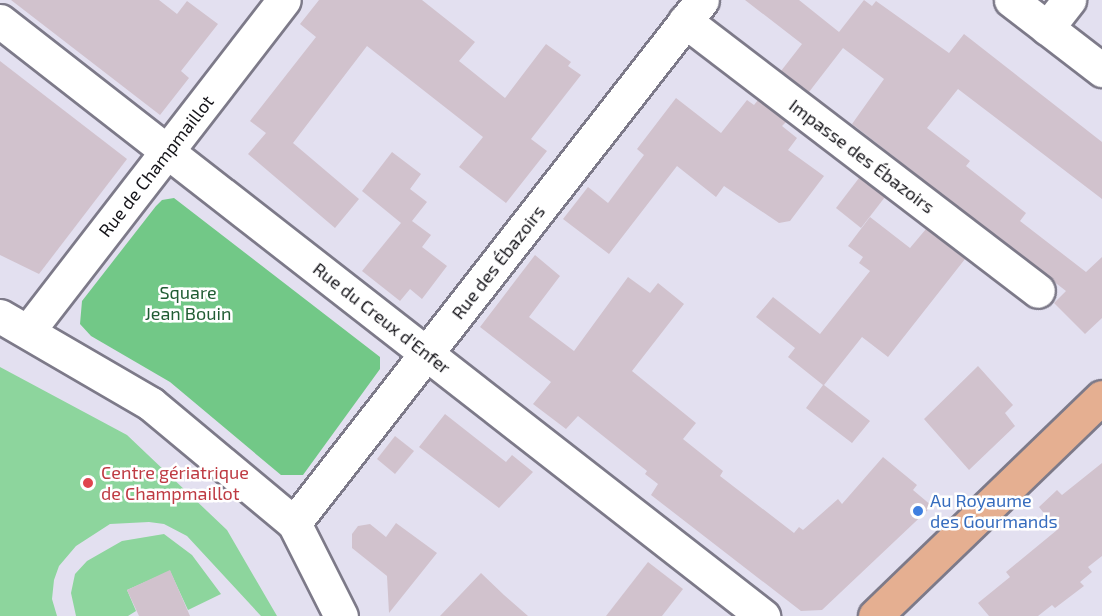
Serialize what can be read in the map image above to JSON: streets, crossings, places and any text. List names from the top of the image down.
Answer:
{
  "streets": {
    "street": [
      "Impasse des Ébazoirs",
      "Rue de Champmaillot",
      "Rue des Ébazoirs",
      "Rue du Creux d'Enfer"
    ]
  },
  "crossings": [
    ["Impasse des Ébazoirs", "Rue des Ébazoirs"],
    ["Rue de Champmaillot", "Rue du Creux d'Enfer"],
    ["Rue des Ébazoirs", "Rue du Creux d'Enfer"]
  ],
  "parks": ["Square Jean Bouin"],
  "places": ["Centre gériatrique de Champmaillot", "Au Royaume des Gourmands"]
}
